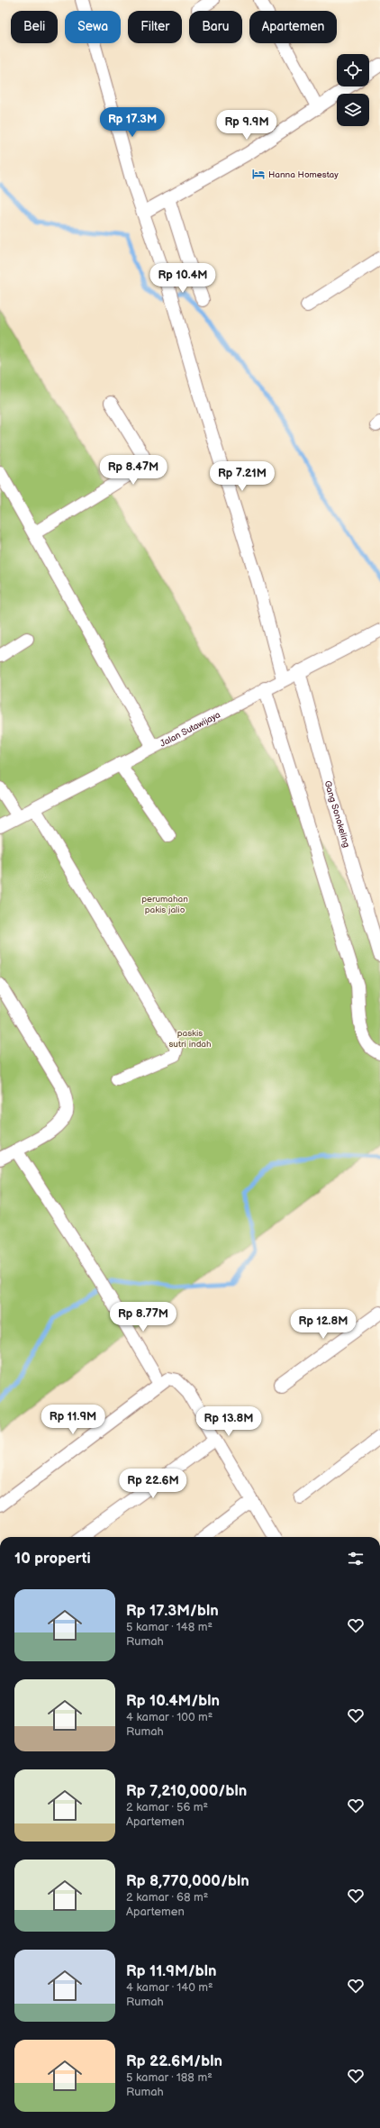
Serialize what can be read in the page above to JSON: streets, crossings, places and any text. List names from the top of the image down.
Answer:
{
  "streets": {
    "street": ["Jalan Sutawijaya", "Gang Sonokeling"]
  },
  "crossings": [
    ["Jalan Sutawijaya", "Gang Sonokeling"]
  ],
  "parks": ["perumahan pakis jalio", "paskis sutri indah"],
  "places": {
    "hotel": ["Hanna Homestay"]
  },
  "page": {
    "chip": [
      "Beli",
      "Sewa",
      "Filter",
      "Baru",
      "Apartemen"
    ],
    "price": [
      "Rp 17.3M",
      "Rp 9.9M",
      "Rp 10.4M",
      "Rp 8.47M",
      "Rp 7.21M",
      "Rp 8.77M",
      "Rp 12.8M",
      "Rp 11.9M",
      "Rp 13.8M",
      "Rp 22.6M"
    ],
    "heading": "10 properti",
    "list": [
      {
        "name": "Rp 17.3M/bln",
        "note": "5 kamar · 148 m² · Rumah"
      },
      {
        "name": "Rp 10.4M/bln",
        "note": "4 kamar · 100 m² · Rumah"
      },
      {
        "name": "Rp 7,210,000/bln",
        "note": "2 kamar · 56 m² · Apartemen"
      },
      {
        "name": "Rp 8,770,000/bln",
        "note": "2 kamar · 68 m² · Apartemen"
      },
      {
        "name": "Rp 11.9M/bln",
        "note": "4 kamar · 140 m² · Rumah"
      },
      {
        "name": "Rp 22.6M/bln",
        "note": "5 kamar · 188 m² · Rumah"
      }
    ]
  }
}
